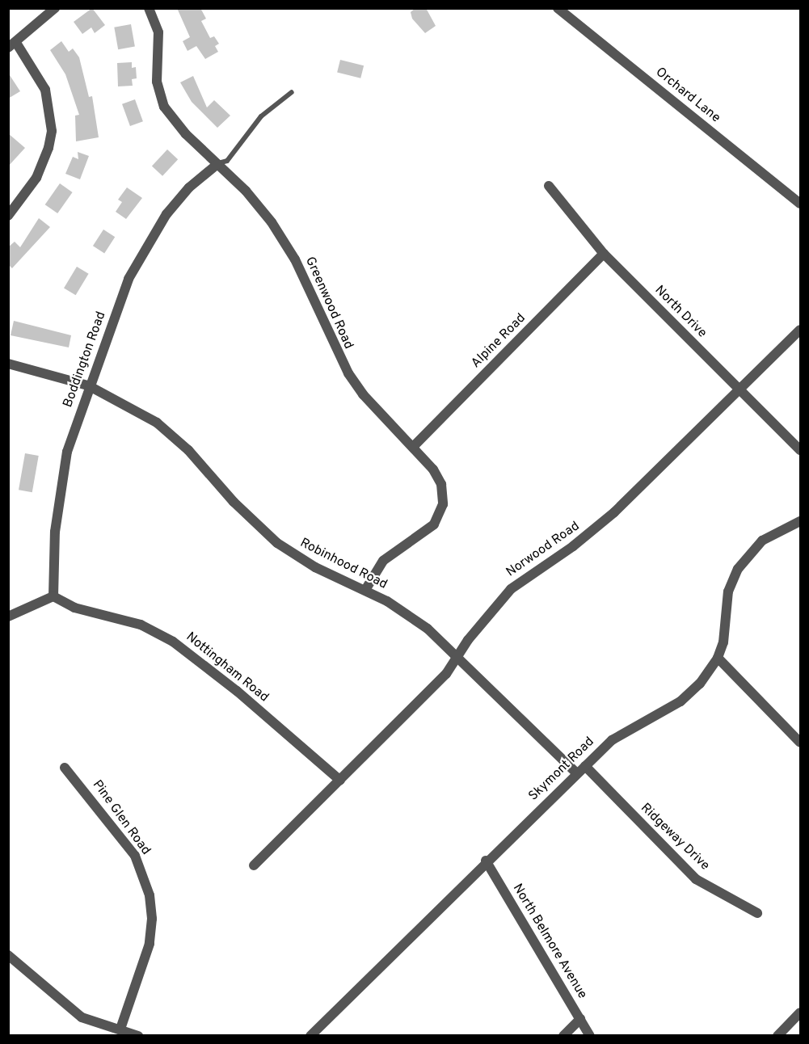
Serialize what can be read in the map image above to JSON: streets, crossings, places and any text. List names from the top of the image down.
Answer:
{
  "streets": {
    "street": [
      "Orchard Lane",
      "Greenwood Road",
      "North Drive",
      "Alpine Road",
      "Boddington Road",
      "Norwood Road",
      "Robinhood Road",
      "Nottingham Road",
      "Skymont Road",
      "Pine Glen Road",
      "Ridgeway Drive",
      "North Belmore Avenue"
    ]
  },
  "crossings": [
    ["Greenwood Road", "Alpine Road"],
    ["Greenwood Road", "Boddington Road"],
    ["Greenwood Road", "Robinhood Road"],
    ["North Drive", "Alpine Road"],
    ["North Drive", "Norwood Road"],
    ["Boddington Road", "Robinhood Road"],
    ["Boddington Road", "Nottingham Road"],
    ["Norwood Road", "Robinhood Road"],
    ["Norwood Road", "Nottingham Road"],
    ["Robinhood Road", "Skymont Road"],
    ["Skymont Road", "Ridgeway Drive"],
    ["Skymont Road", "North Belmore Avenue"]
  ]
}
